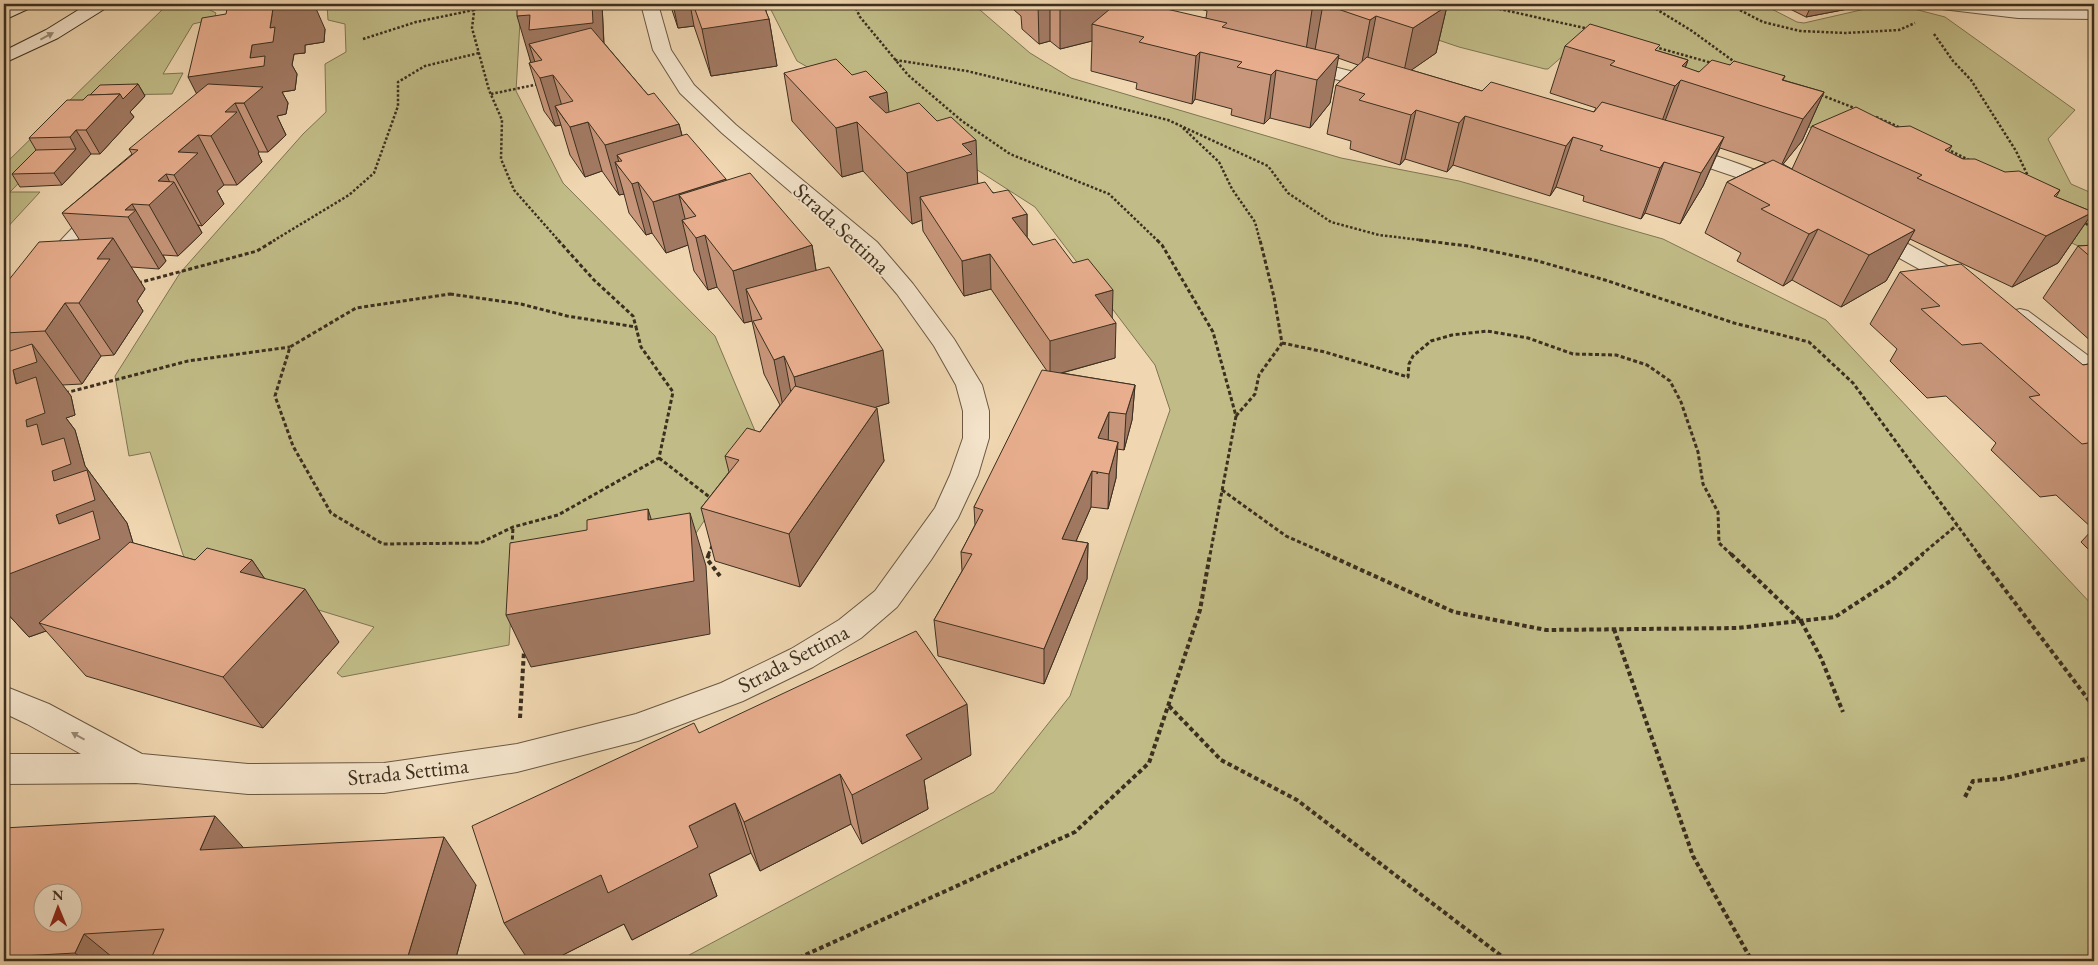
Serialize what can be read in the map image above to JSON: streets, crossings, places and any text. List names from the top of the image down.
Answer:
{
  "streets": {
    "street": ["Strada Settima"]
  },
  "north": "top"
}
